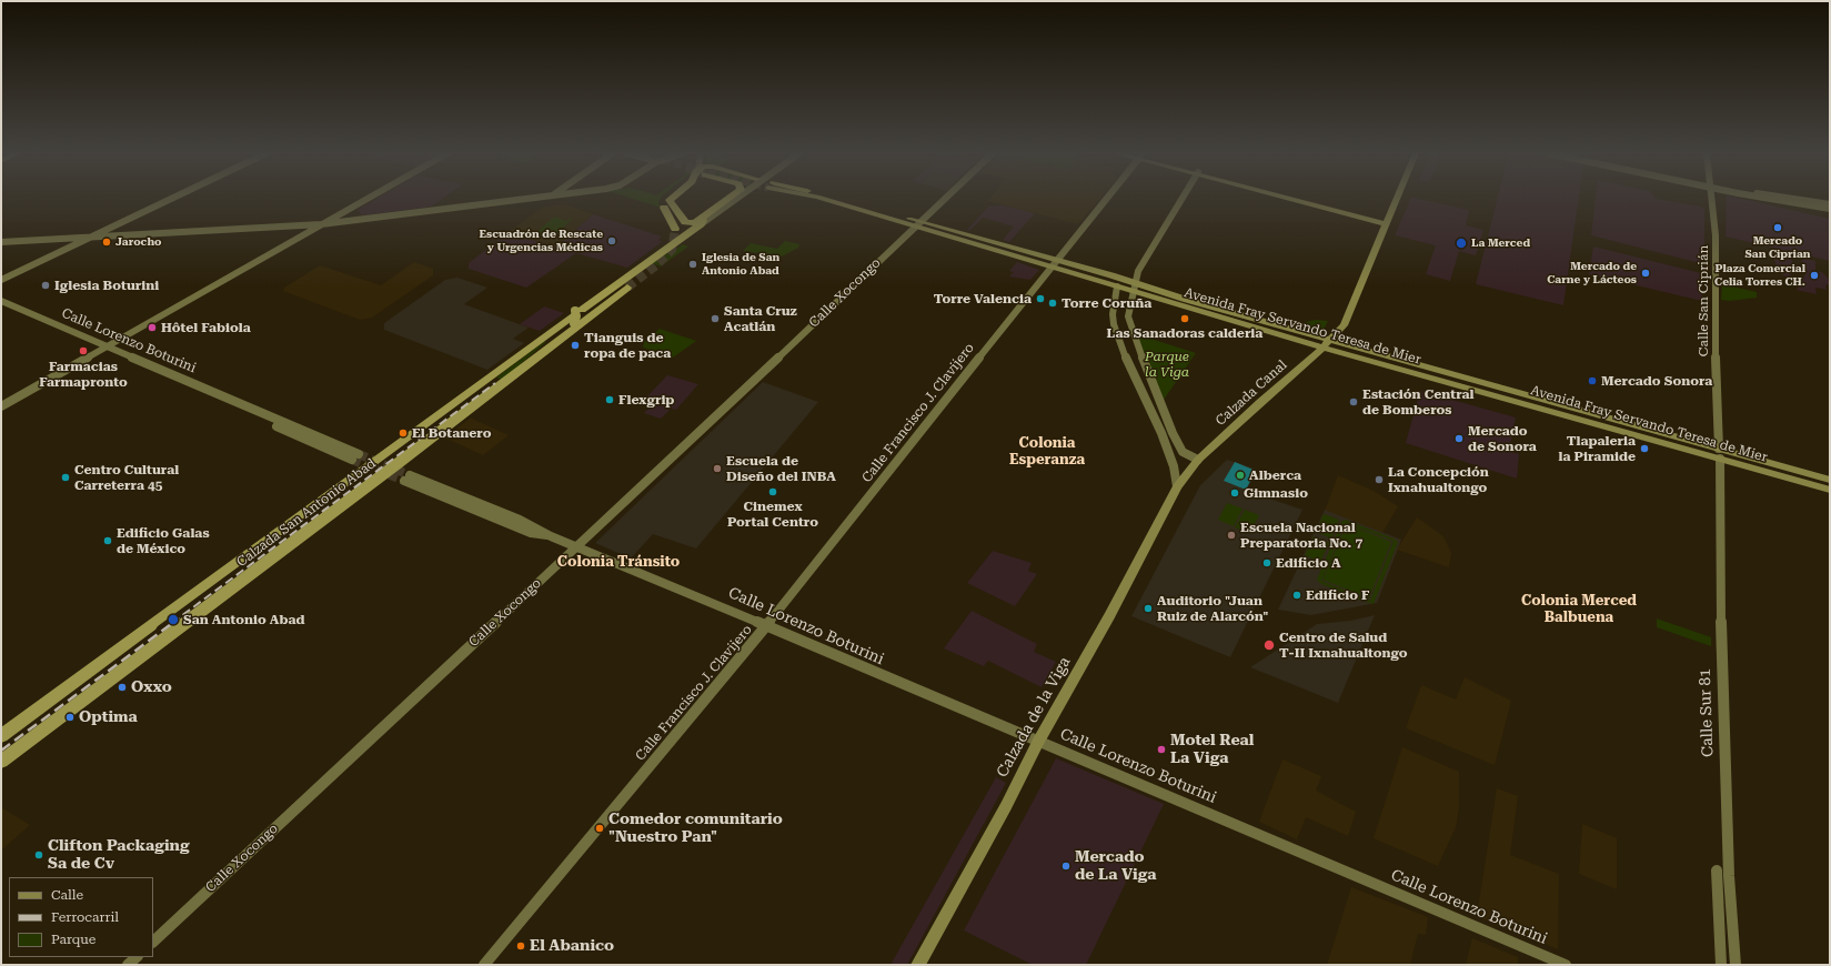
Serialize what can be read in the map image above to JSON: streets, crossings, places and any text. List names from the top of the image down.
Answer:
{
  "streets": {
    "highway": ["Calzada San Antonio Abad"],
    "main road": ["Avenida Fray Servando Teresa de Mier", "Calzada Canal", "Calzada de la Viga"],
    "street": [
      "Calle Xocongo",
      "Calle San Ciprián",
      "Calle Lorenzo Boturini",
      "Calle Francisco J. Clavijero",
      "Calle Sur 81"
    ]
  },
  "crossings": [
    ["Calle Xocongo", "Avenida Fray Servando Teresa de Mier"],
    ["Calle Xocongo", "Calle Lorenzo Boturini"],
    ["Calle San Ciprián", "Avenida Fray Servando Teresa de Mier"],
    ["Calle San Ciprián", "Calle Sur 81"],
    ["Avenida Fray Servando Teresa de Mier", "Calzada Canal"],
    ["Avenida Fray Servando Teresa de Mier", "Calle Francisco J. Clavijero"],
    ["Avenida Fray Servando Teresa de Mier", "Calle Sur 81"],
    ["Calle Lorenzo Boturini", "Calle Francisco J. Clavijero"],
    ["Calle Lorenzo Boturini", "Calzada de la Viga"],
    ["Calzada Canal", "Calzada de la Viga"]
  ],
  "districts": ["Colonia Esperanza", "Colonia Tránsito", "Colonia Merced Balbuena"],
  "parks": ["Parque la Viga"],
  "places": [
    "Mercado San Ciprian",
    "Escuadrón de Rescate y Urgencias Médicas",
    "Jarocho",
    "La Merced",
    "Iglesia de San Antonio Abad",
    "Mercado de Carne y Lácteos",
    "Plaza Comercial Celia Torres CH.",
    "Iglesia Boturini",
    "Torre Valencia",
    "Torre Coruña",
    "Santa Cruz Acatlán",
    "Las Sanadoras calderia",
    "Hôtel Fabiola",
    "Tianguis de ropa de paca",
    "Farmacias Farmapronto",
    "Mercado Sonora",
    "Flexgrip",
    "Estación Central de Bomberos",
    "El Botanero",
    "Mercado de Sonora",
    "Tlapaleria la Piramide",
    "Escuela de Diseño del INBA",
    "Alberca",
    "Centro Cultural Carreterra 45",
    "La Concepción Ixnahualtongo",
    "Cinemex Portal Centro",
    "Gimnasio",
    "Escuela Nacional Preparatoria No. 7",
    "Edificio Galas de México",
    "Edificio A",
    "Edificio F",
    "Auditorio \"Juan Ruiz de Alarcón\"",
    "San Antonio Abad",
    "Centro de Salud T-II Ixnahualtongo",
    "Oxxo",
    "Optima",
    "Motel Real La Viga",
    "Comedor comunitario \"Nuestro Pan\"",
    "Clifton Packaging Sa de Cv",
    "Mercado de La Viga",
    "El Abanico"
  ],
  "legend": ["Calle", "Ferrocarril", "Parque"]
}
